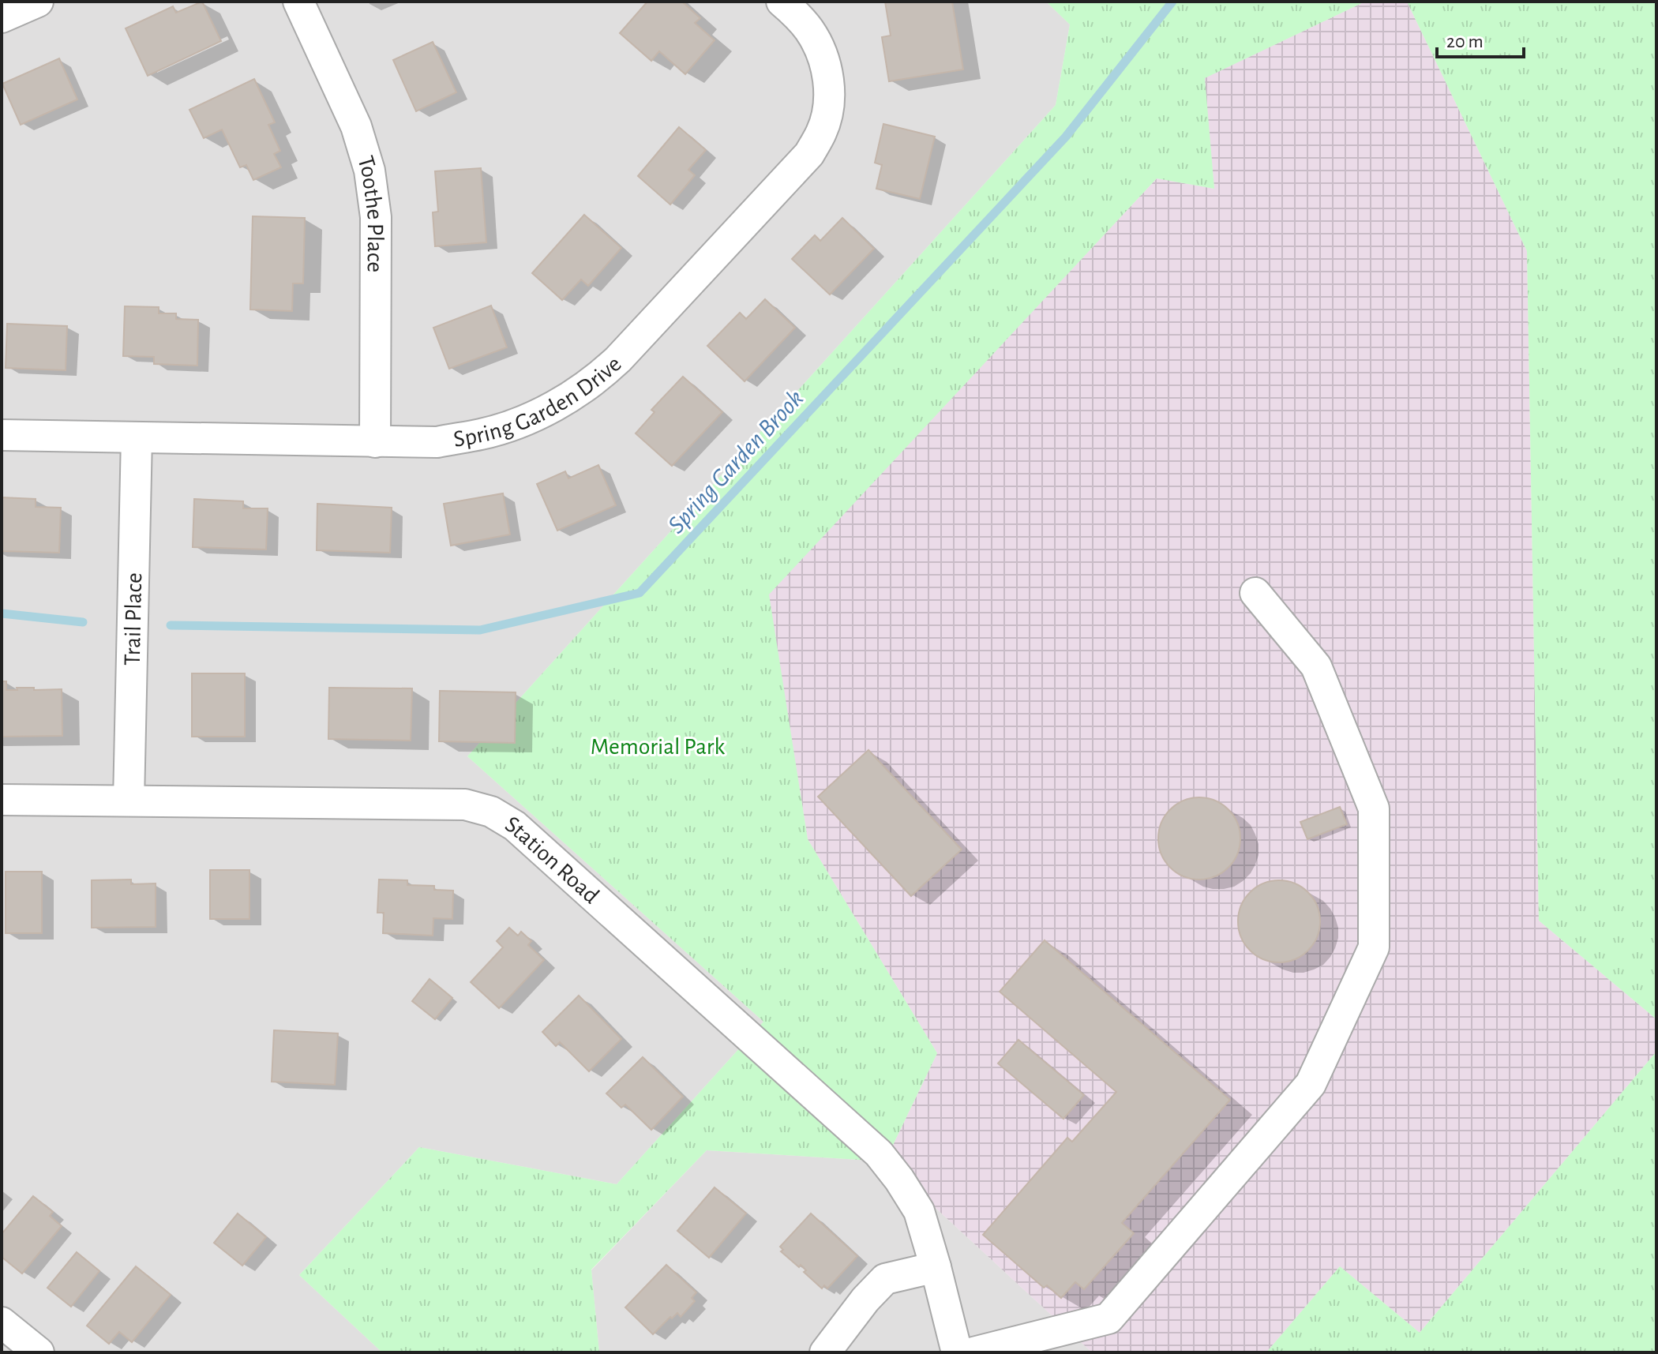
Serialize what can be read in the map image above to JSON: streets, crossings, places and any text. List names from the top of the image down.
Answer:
{
  "streets": {
    "street": [
      "Toothe Place",
      "Spring Garden Drive",
      "Trail Place",
      "Station Road"
    ]
  },
  "crossings": [
    ["Toothe Place", "Spring Garden Drive"],
    ["Spring Garden Drive", "Trail Place"],
    ["Trail Place", "Station Road"]
  ],
  "water": ["Spring Garden Brook"],
  "parks": ["Memorial Park"],
  "scale_bar": "20 m"
}
